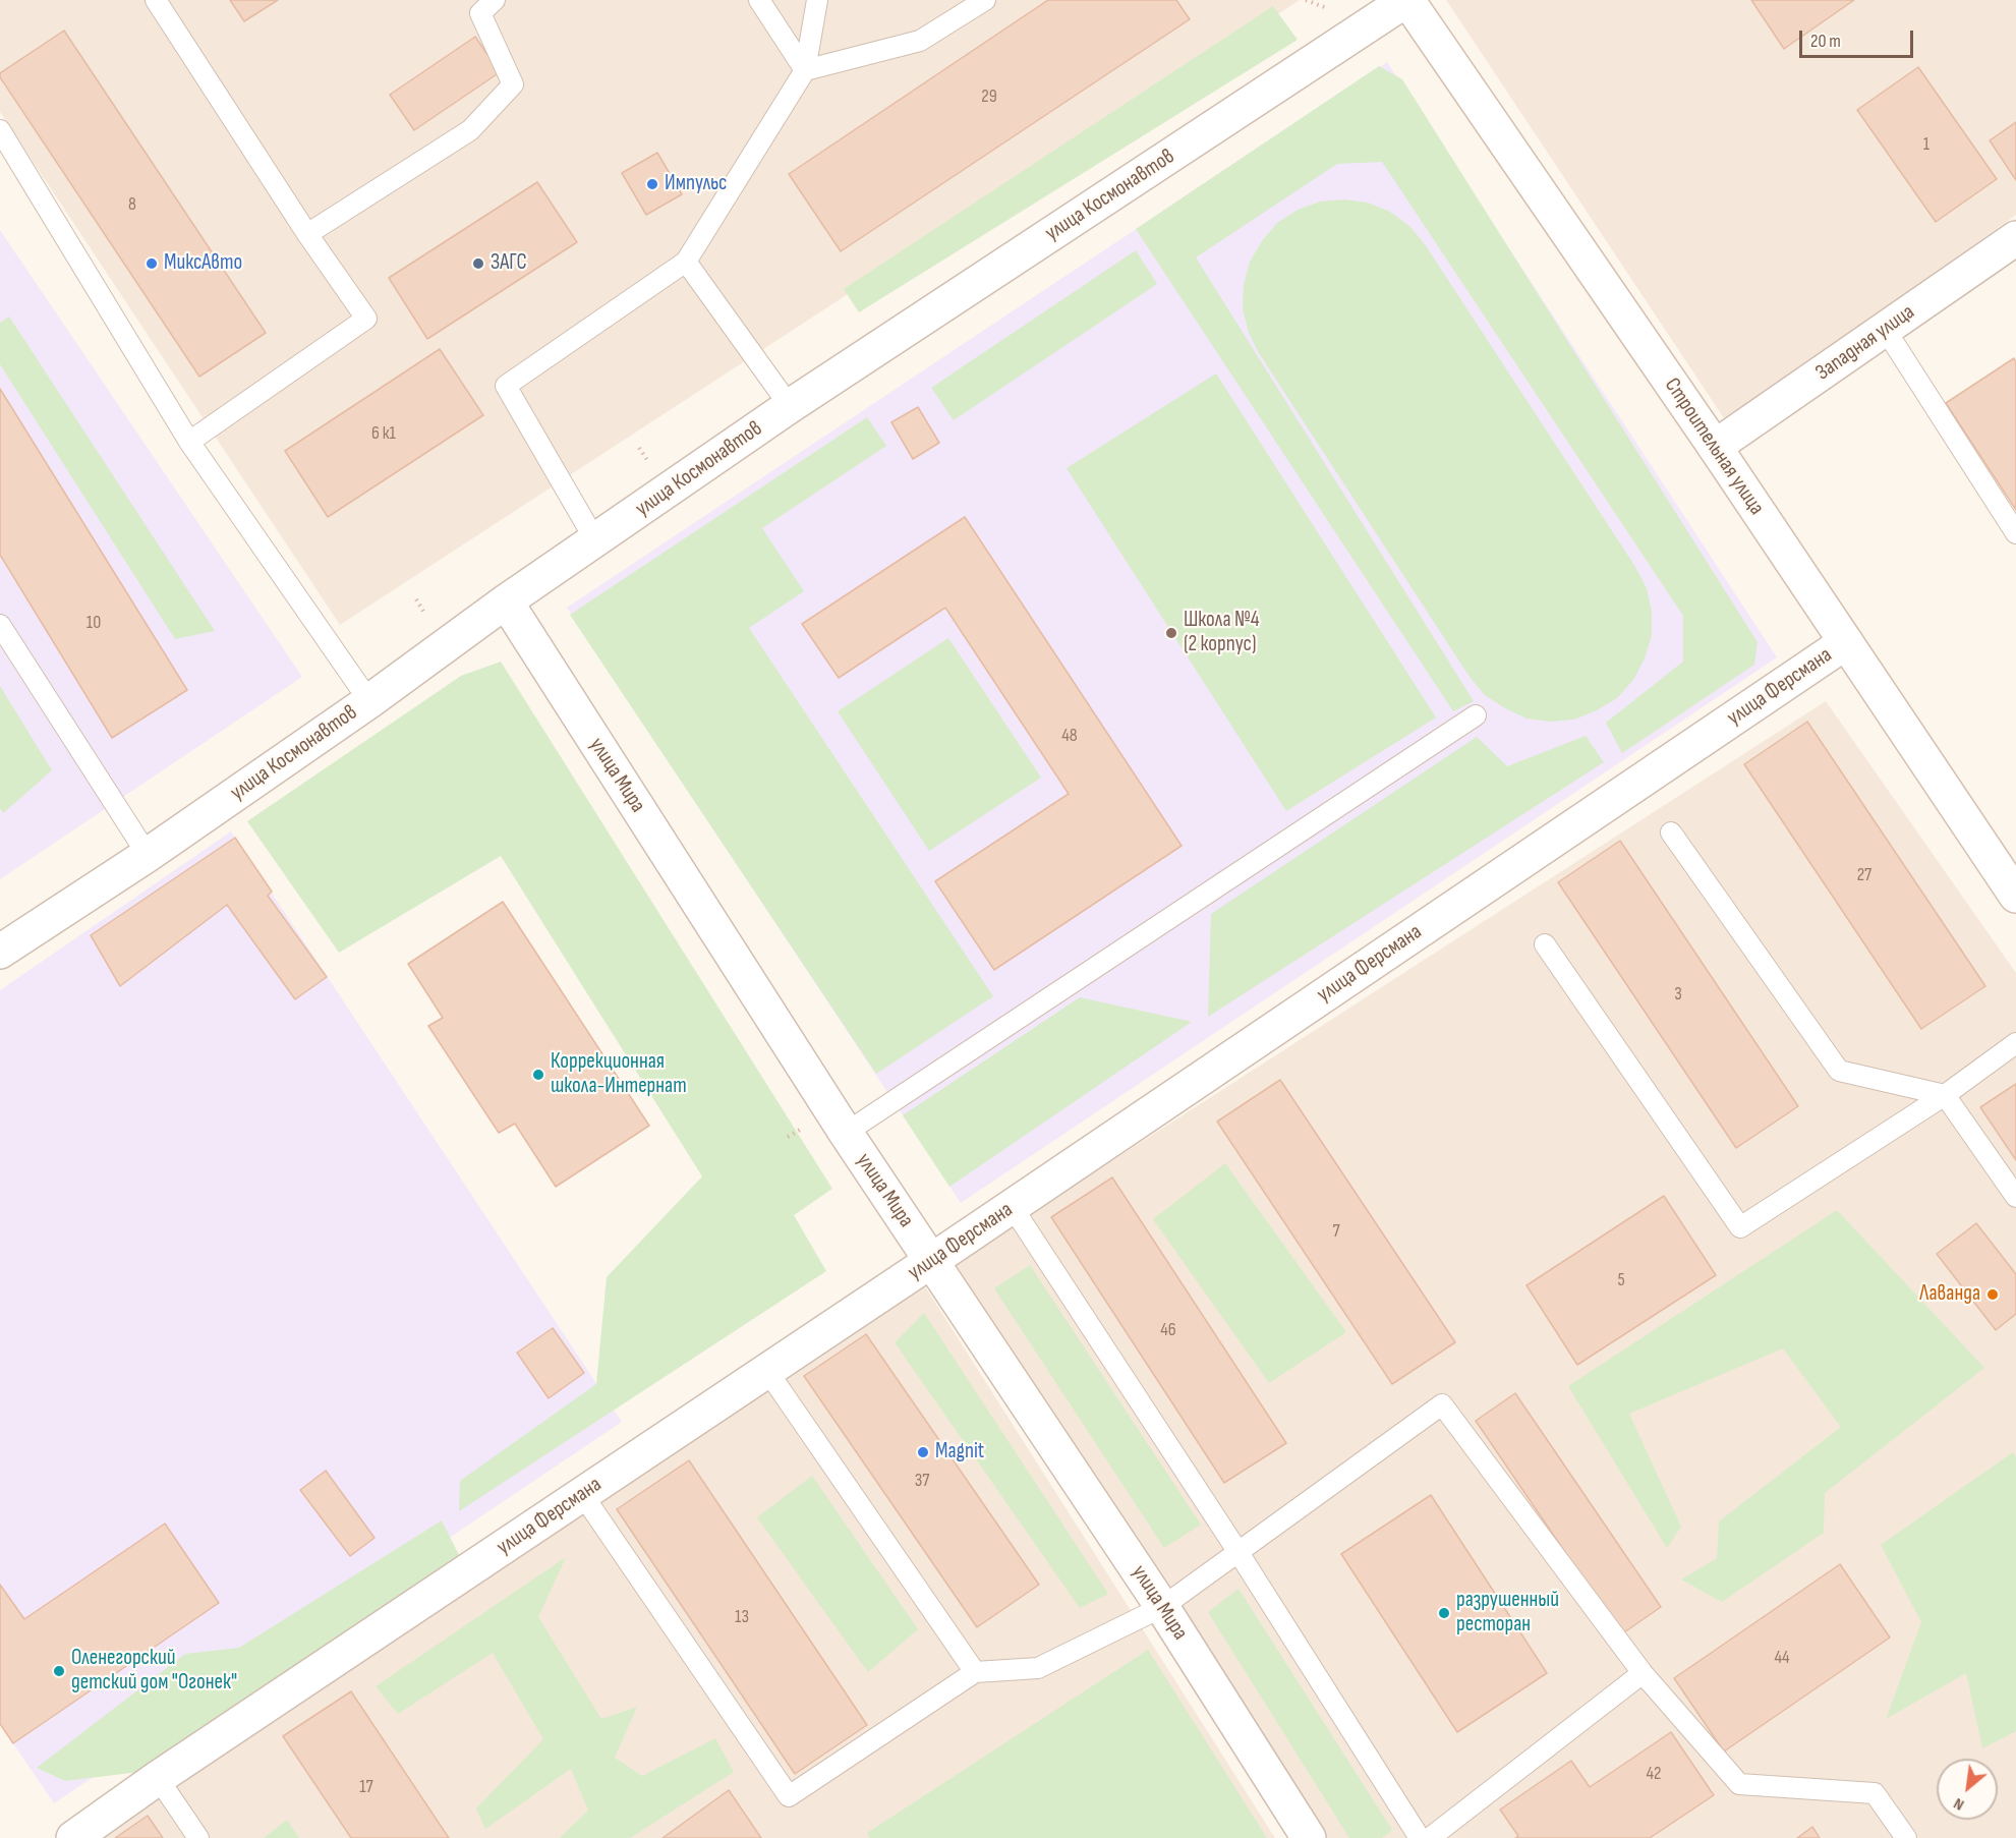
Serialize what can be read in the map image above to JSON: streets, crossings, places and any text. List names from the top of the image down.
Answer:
{
  "streets": {
    "street": [
      "улица Космонавтов",
      "Западная улица",
      "Строительная улица",
      "улица Ферсмана",
      "улица Мира"
    ]
  },
  "crossings": [
    ["улица Космонавтов", "Строительная улица"],
    ["улица Космонавтов", "улица Мира"],
    ["Западная улица", "Строительная улица"],
    ["Строительная улица", "улица Ферсмана"],
    ["улица Ферсмана", "улица Мира"]
  ],
  "places": [
    "Импульс",
    "МиксАвто",
    "ЗАГС",
    "Школа №4 (2 корпус)",
    "Коррекционная школа-Интернат",
    "Лаванда",
    "Magnit",
    "разрушенный ресторан",
    "Оленегорский детский дом \"Огонек\""
  ],
  "house_numbers": [
    "29",
    "1",
    "8",
    "6 к1",
    "10",
    "48",
    "27",
    "3",
    "7",
    "5",
    "46",
    "37",
    "13",
    "44",
    "42",
    "17"
  ],
  "scale_bar": "20 m",
  "north": "bottom left"
}
